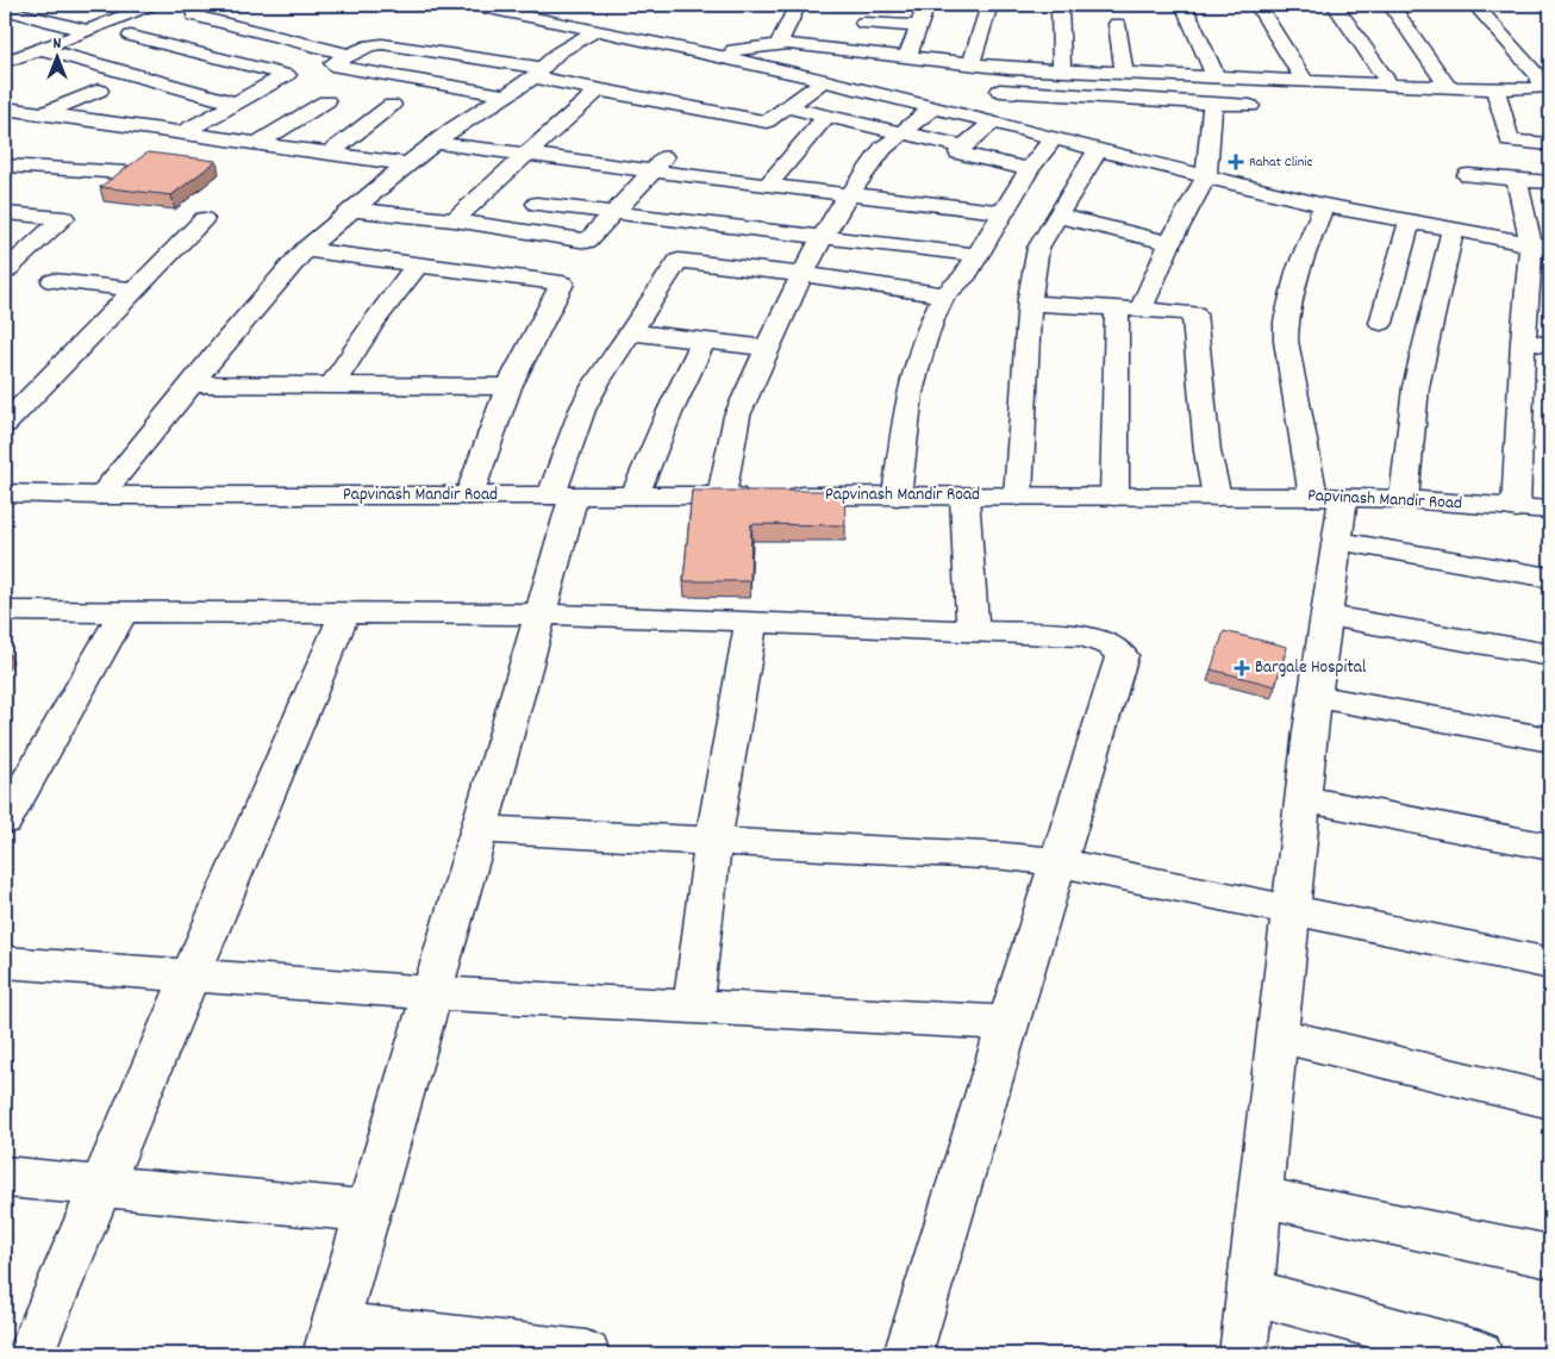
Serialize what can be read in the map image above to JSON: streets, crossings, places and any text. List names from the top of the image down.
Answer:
{
  "streets": {
    "street": ["Papvinash Mandir Road"]
  },
  "places": {
    "health": ["Rahat Clinic", "Bargale Hospital"]
  },
  "north": "top"
}
